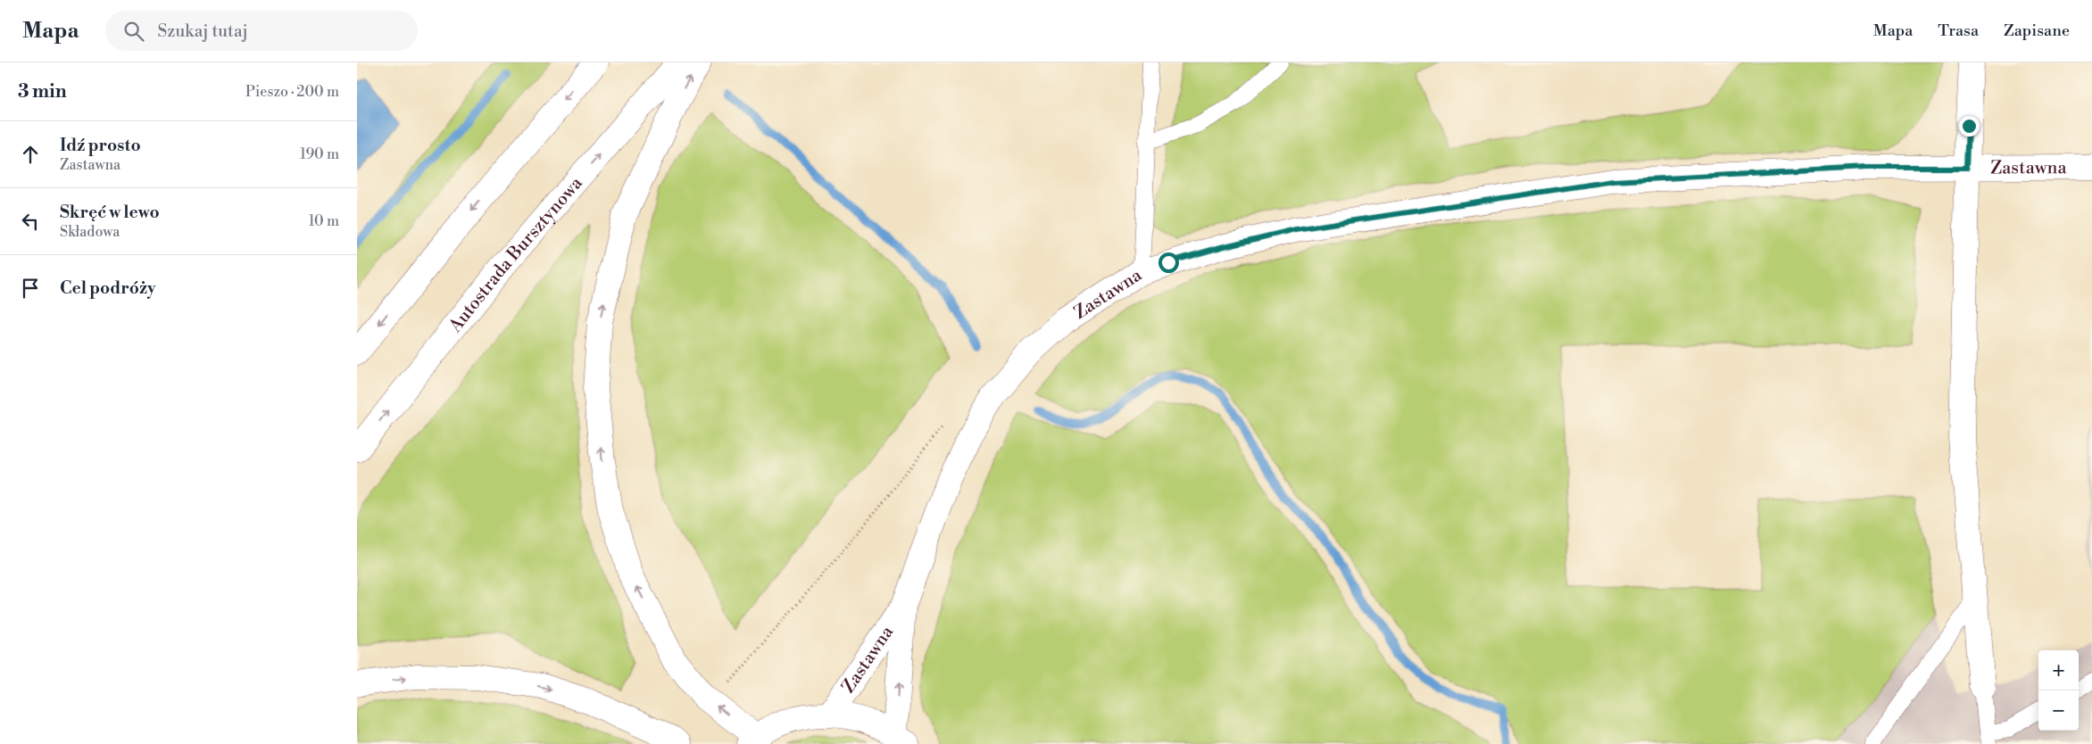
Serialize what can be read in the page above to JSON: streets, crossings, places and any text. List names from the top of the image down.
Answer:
{
  "streets": {
    "main road": ["Zastawna", "Autostrada Bursztynowa"]
  },
  "page": {
    "header": "Mapa",
    "search": "Szukaj tutaj",
    "nav": ["Mapa", "Trasa", "Zapisane"],
    "heading": ["3 min", "Pieszo · 200 m"],
    "list": [
      ["Idź prosto", "Zastawna", "190 m"],
      ["Skręć w lewo", "Składowa", "10 m"],
      "Cel podróży"
    ],
    "map_buttons": ["+", "−"]
  }
}
